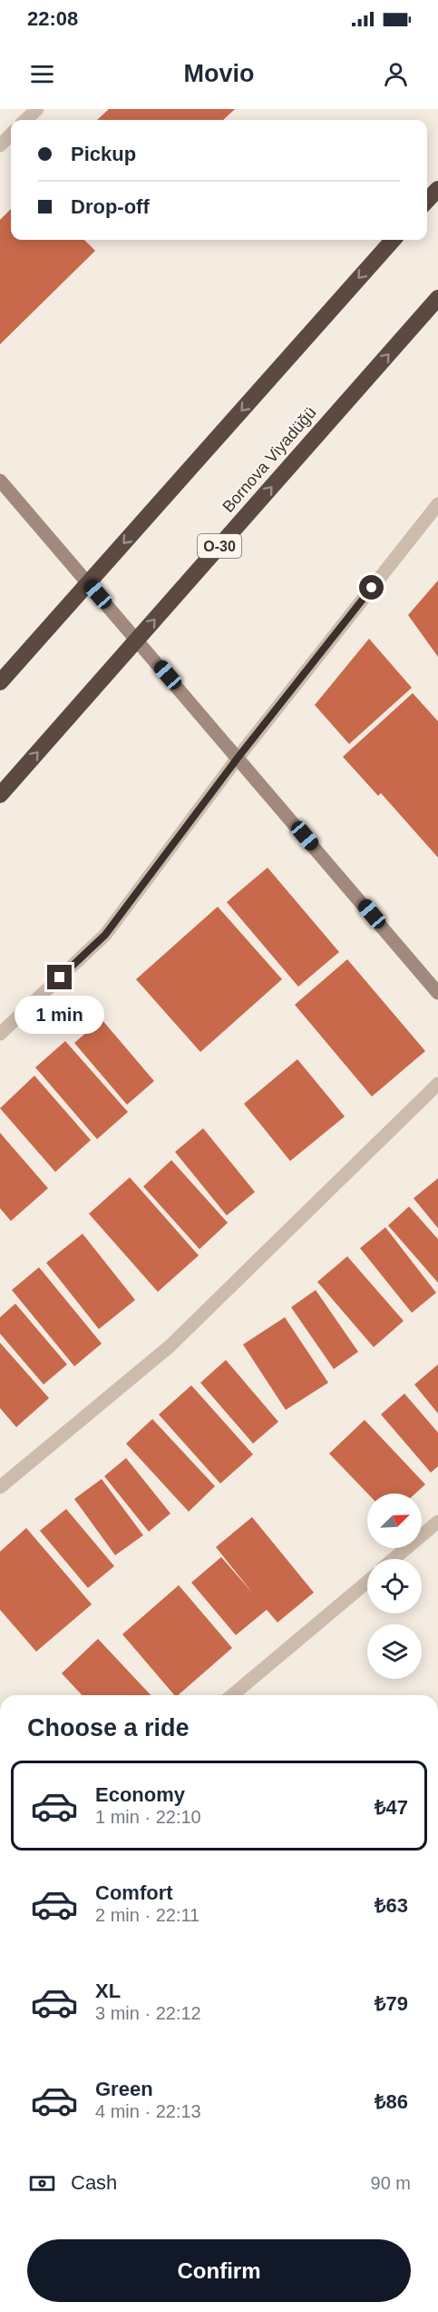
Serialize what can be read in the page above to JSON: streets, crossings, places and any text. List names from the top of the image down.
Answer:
{
  "streets": {
    "highway": ["Bornova Viyadüğü", "O-30"]
  },
  "north": "top right",
  "page": {
    "status": "22:08",
    "header": "Movio",
    "banner": ["Pickup", "Drop-off"],
    "bubble": "1 min",
    "heading": "Choose a ride",
    "list": [
      {
        "name": "Economy",
        "note": "1 min · 22:10",
        "value": "₺47"
      },
      {
        "name": "Comfort",
        "note": "2 min · 22:11",
        "value": "₺63"
      },
      {
        "name": "XL",
        "note": "3 min · 22:12",
        "value": "₺79"
      },
      {
        "name": "Green",
        "note": "4 min · 22:13",
        "value": "₺86"
      }
    ],
    "pay": ["Cash", "90 m"],
    "buttons": "Confirm"
  }
}
